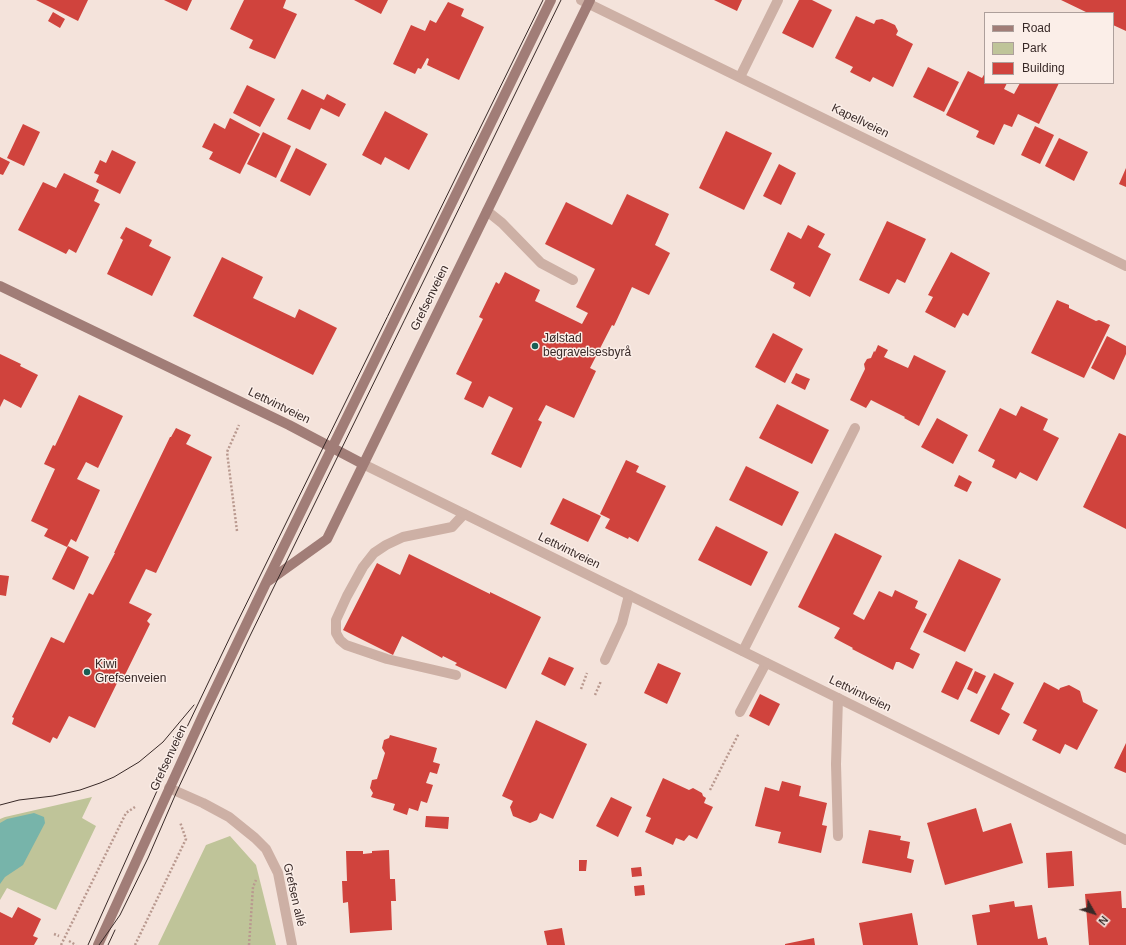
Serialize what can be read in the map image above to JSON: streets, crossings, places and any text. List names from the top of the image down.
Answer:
{
  "streets": {
    "main road": ["Grefsenveien", "Lettvintveien"],
    "street": ["Kapellveien", "Grefsen allé"]
  },
  "crossings": [
    ["Kapellveien", "Grefsenveien"],
    ["Grefsenveien", "Lettvintveien"],
    ["Grefsenveien", "Grefsen allé"]
  ],
  "places": ["Jølstad begravelsesbyrå", "Kiwi Grefsenveien"],
  "legend": ["Road", "Park", "Building"],
  "north": "bottom right"
}
